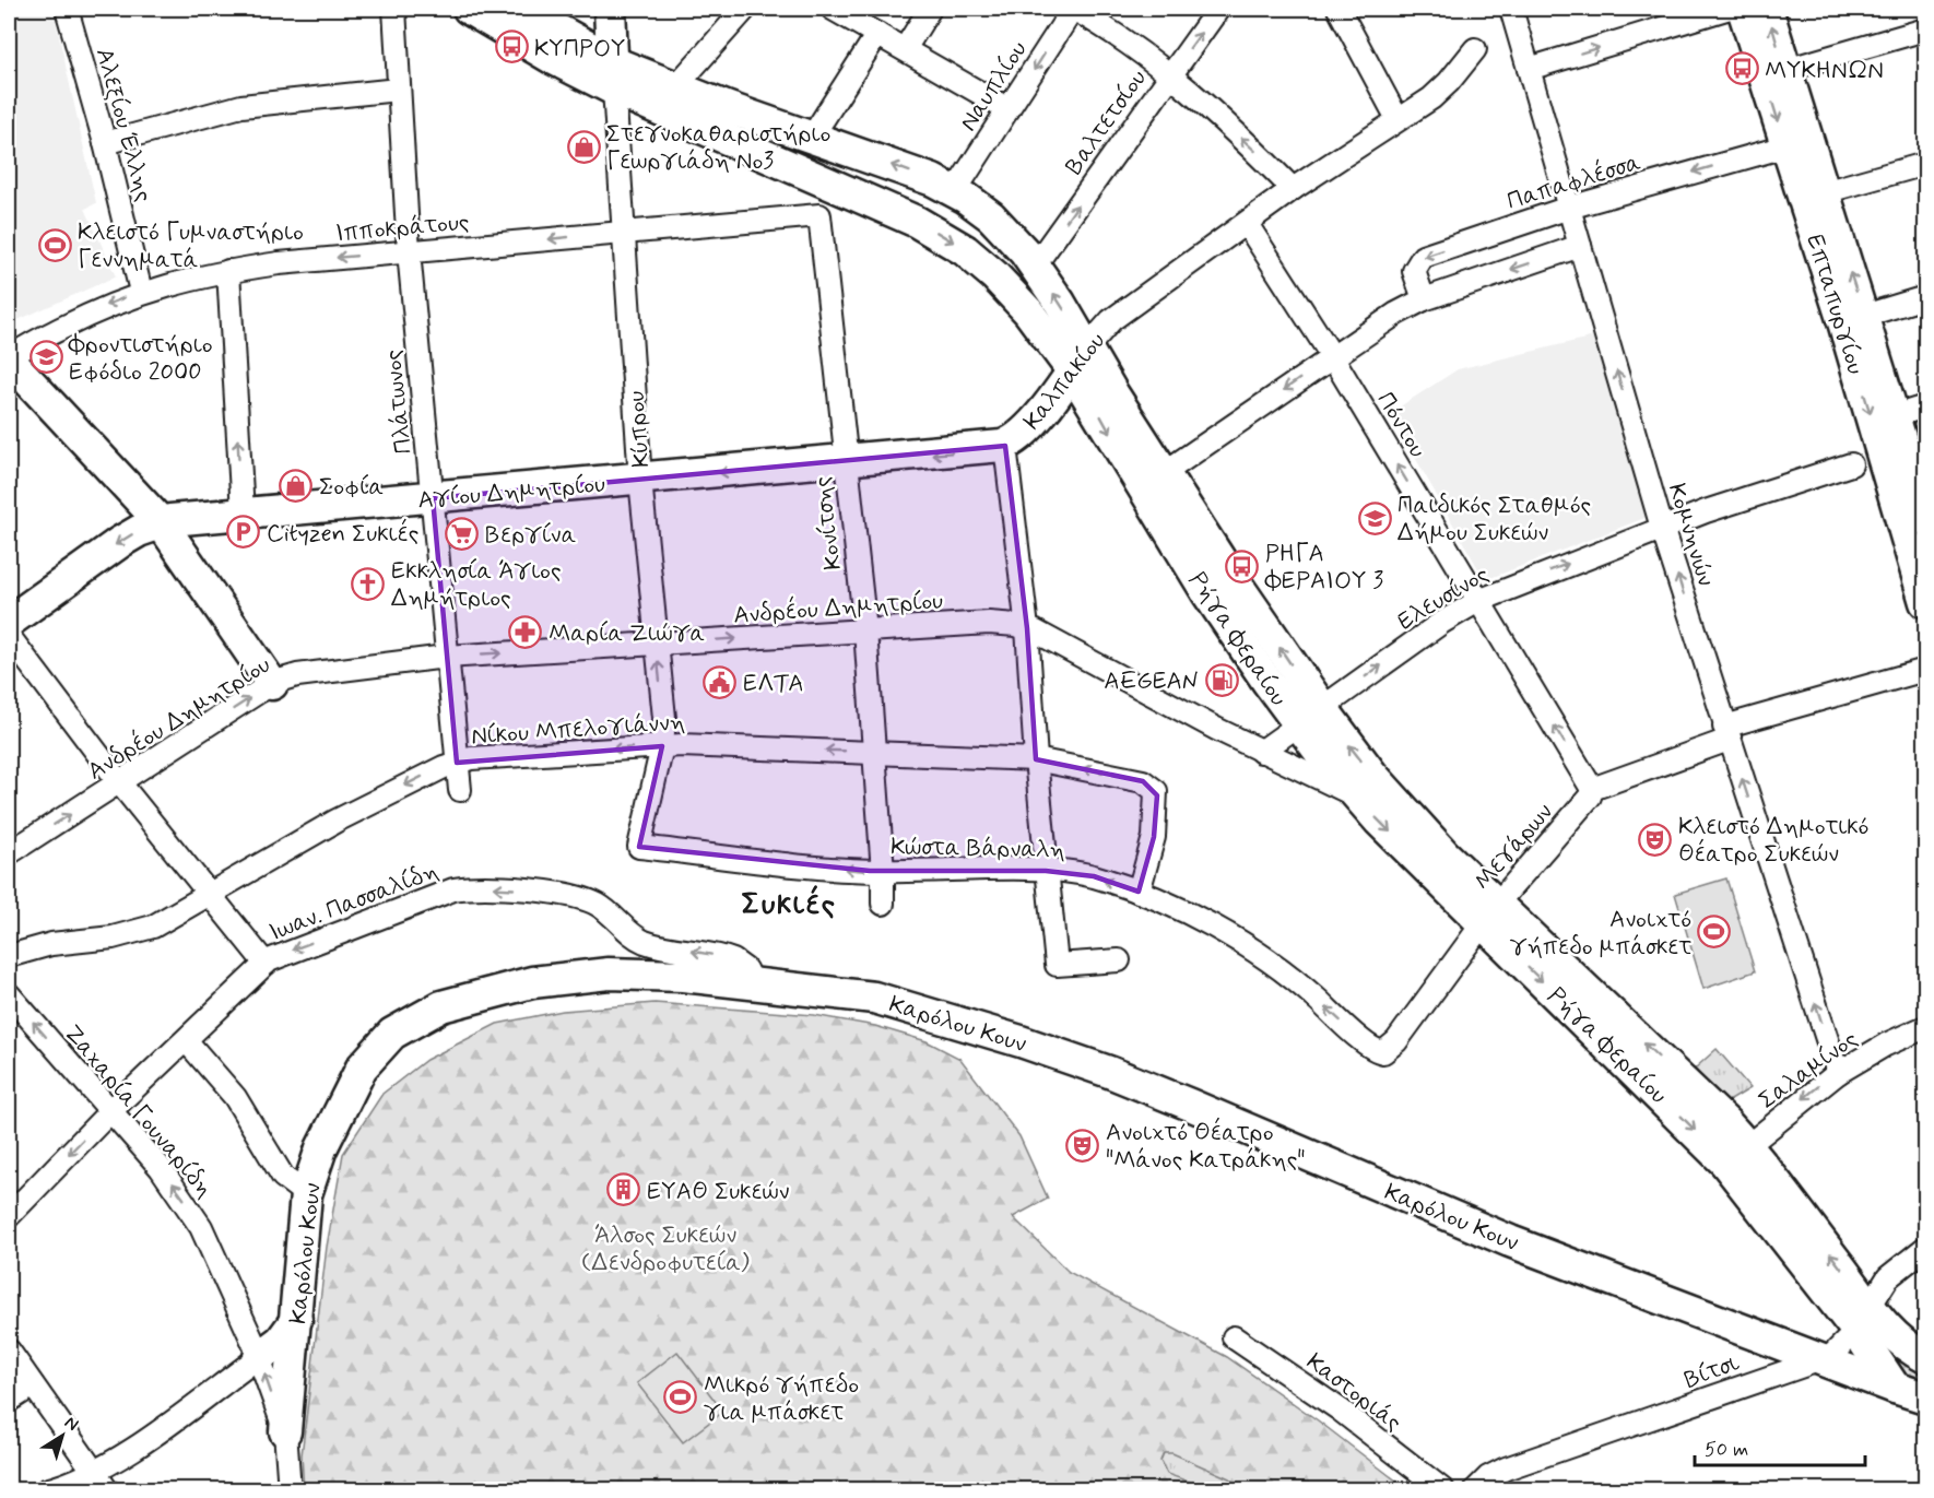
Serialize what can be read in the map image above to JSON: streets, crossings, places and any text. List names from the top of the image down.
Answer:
{
  "streets": {
    "street": [
      "Ναυπλίου",
      "Βαλτετσίου",
      "Αλεξίου Έλλης",
      "Παπαφλέσσα",
      "Ιπποκράτους",
      "Επταπυργίου",
      "Καλπακίου",
      "Πλάτωνος",
      "Πόντου",
      "Κύπρου",
      "Αγίου Δημητρίου",
      "Κονίτσης",
      "Κομνηνών",
      "Ελευσίνος",
      "Ανδρέου Δημητρίου",
      "Ρήγα Φεραίου",
      "Νίκου Μπελογιάννη",
      "Μεγάρων",
      "Κώστα Βάρναλη",
      "Ιωαν. Πασσαλίδη",
      "Καρόλου Κουν",
      "Σαλαμίνος",
      "Ζαχαρία Γουναρίδη",
      "Βίτσι",
      "Καστοριάς"
    ]
  },
  "crossings": [
    ["Ναυπλίου", "Ρήγα Φεραίου"],
    ["Βαλτετσίου", "Ρήγα Φεραίου"],
    ["Αλεξίου Έλλης", "Ιπποκράτους"],
    ["Παπαφλέσσα", "Επταπυργίου"],
    ["Παπαφλέσσα", "Κομνηνών"],
    ["Ιπποκράτους", "Πλάτωνος"],
    ["Ιπποκράτους", "Κύπρου"],
    ["Ιπποκράτους", "Κονίτσης"],
    ["Καλπακίου", "Πόντου"],
    ["Καλπακίου", "Αγίου Δημητρίου"],
    ["Καλπακίου", "Ανδρέου Δημητρίου"],
    ["Καλπακίου", "Ρήγα Φεραίου"],
    ["Καλπακίου", "Νίκου Μπελογιάννη"],
    ["Καλπακίου", "Κώστα Βάρναλη"],
    ["Πλάτωνος", "Αγίου Δημητρίου"],
    ["Πλάτωνος", "Ανδρέου Δημητρίου"],
    ["Πλάτωνος", "Νίκου Μπελογιάννη"],
    ["Πόντου", "Ελευσίνος"],
    ["Πόντου", "Μεγάρων"],
    ["Κύπρου", "Αγίου Δημητρίου"],
    ["Κύπρου", "Ανδρέου Δημητρίου"],
    ["Κύπρου", "Ρήγα Φεραίου"],
    ["Κύπρου", "Νίκου Μπελογιάννη"],
    ["Κύπρου", "Κώστα Βάρναλη"],
    ["Αγίου Δημητρίου", "Κονίτσης"],
    ["Κονίτσης", "Ανδρέου Δημητρίου"],
    ["Κονίτσης", "Νίκου Μπελογιάννη"],
    ["Κονίτσης", "Κώστα Βάρναλη"],
    ["Κομνηνών", "Ελευσίνος"],
    ["Κομνηνών", "Σαλαμίνος"],
    ["Ελευσίνος", "Ρήγα Φεραίου"],
    ["Ανδρέου Δημητρίου", "Ρήγα Φεραίου"],
    ["Ρήγα Φεραίου", "Μεγάρων"],
    ["Ρήγα Φεραίου", "Καρόλου Κουν"],
    ["Ρήγα Φεραίου", "Σαλαμίνος"],
    ["Ρήγα Φεραίου", "Βίτσι"],
    ["Νίκου Μπελογιάννη", "Κώστα Βάρναλη"],
    ["Μεγάρων", "Κώστα Βάρναλη"],
    ["Ιωαν. Πασσαλίδη", "Καρόλου Κουν"],
    ["Ιωαν. Πασσαλίδη", "Ζαχαρία Γουναρίδη"],
    ["Καρόλου Κουν", "Ζαχαρία Γουναρίδη"],
    ["Καρόλου Κουν", "Βίτσι"]
  ],
  "one_way": [
    "Βαλτετσίου",
    "Πόντου",
    "Αγίου Δημητρίου",
    "Κομνηνών",
    "Ελευσίνος",
    "Ανδρέου Δημητρίου",
    "Νίκου Μπελογιάννη",
    "Κώστα Βάρναλη",
    "Ιωαν. Πασσαλίδη",
    "Σαλαμίνος"
  ],
  "districts": ["Συκιές"],
  "parks": ["Άλσος Συκεών (Δενδροφυτεία)"],
  "places": {
    "bus stop": ["ΚΥΠΡΟΥ", "ΜΥΚΗΝΩΝ", "ΡΗΓΑ ΦΕΡΑΙΟΥ 3"],
    "shop": ["Στεγνοκαθαριστήριο Γεωργιάδη Νο3", "Σοφία"],
    "sports": ["Κλειστό Γυμναστήριο Γεννηματά", "Ανοιχτό γήπεδο μπάσκετ", "Μικρό γήπεδο για μπάσκετ"],
    "school or university": ["Φροντιστήριο Εφόδιο 2000", "Παιδικός Σταθμός Δήμου Συκεών"],
    "parking": ["Cityzen Συκιές"],
    "supermarket": ["Βεργίνα"],
    "church": ["Εκκλησία Άγιος Δημήτριος"],
    "pharmacy": ["Μαρία Ζιώγα"],
    "fuel station": ["AEGEAN"],
    "public building": ["ΕΛΤΑ"],
    "theatre": ["Κλειστό Δημοτικό Θέατρο Συκεών", "Ανοιχτό Θέατρο \"Μάνος Κατράκης\""],
    "building": ["ΕΥΑΘ Συκεών"]
  },
  "scale_bar": "50 m",
  "north": "top right"
}
